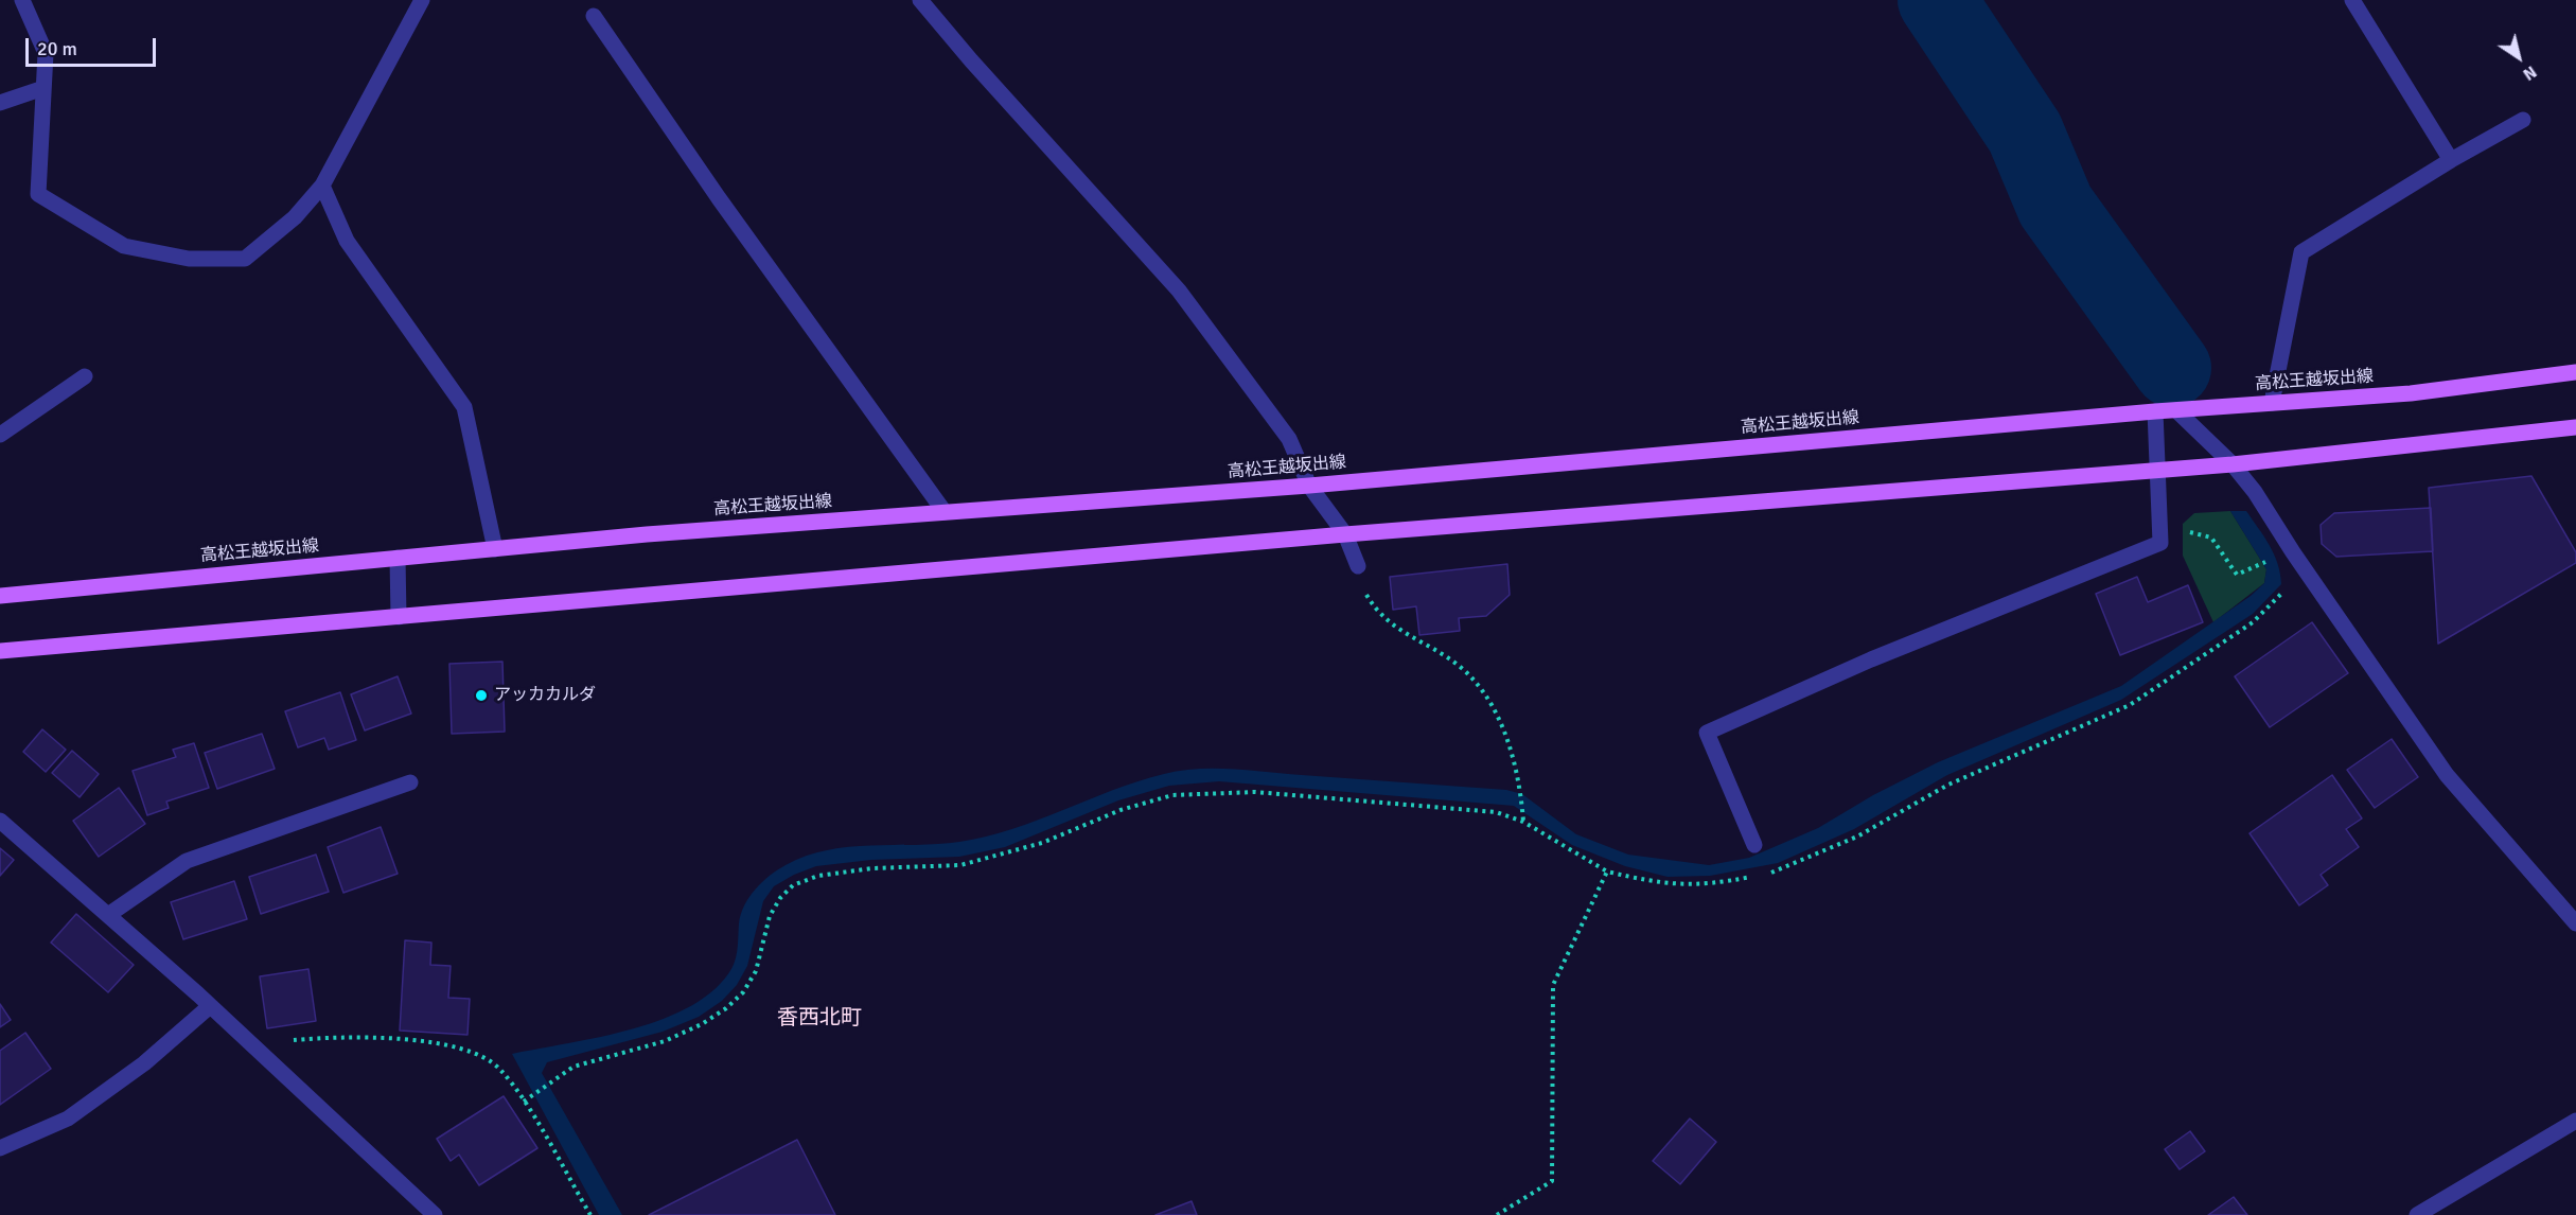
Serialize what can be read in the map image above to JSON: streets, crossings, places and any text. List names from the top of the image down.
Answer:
{
  "streets": {
    "main road": ["高松王越坂出線"]
  },
  "districts": ["香西北町"],
  "places": ["アッカカルダ"],
  "scale_bar": "20 m",
  "north": "bottom right"
}
